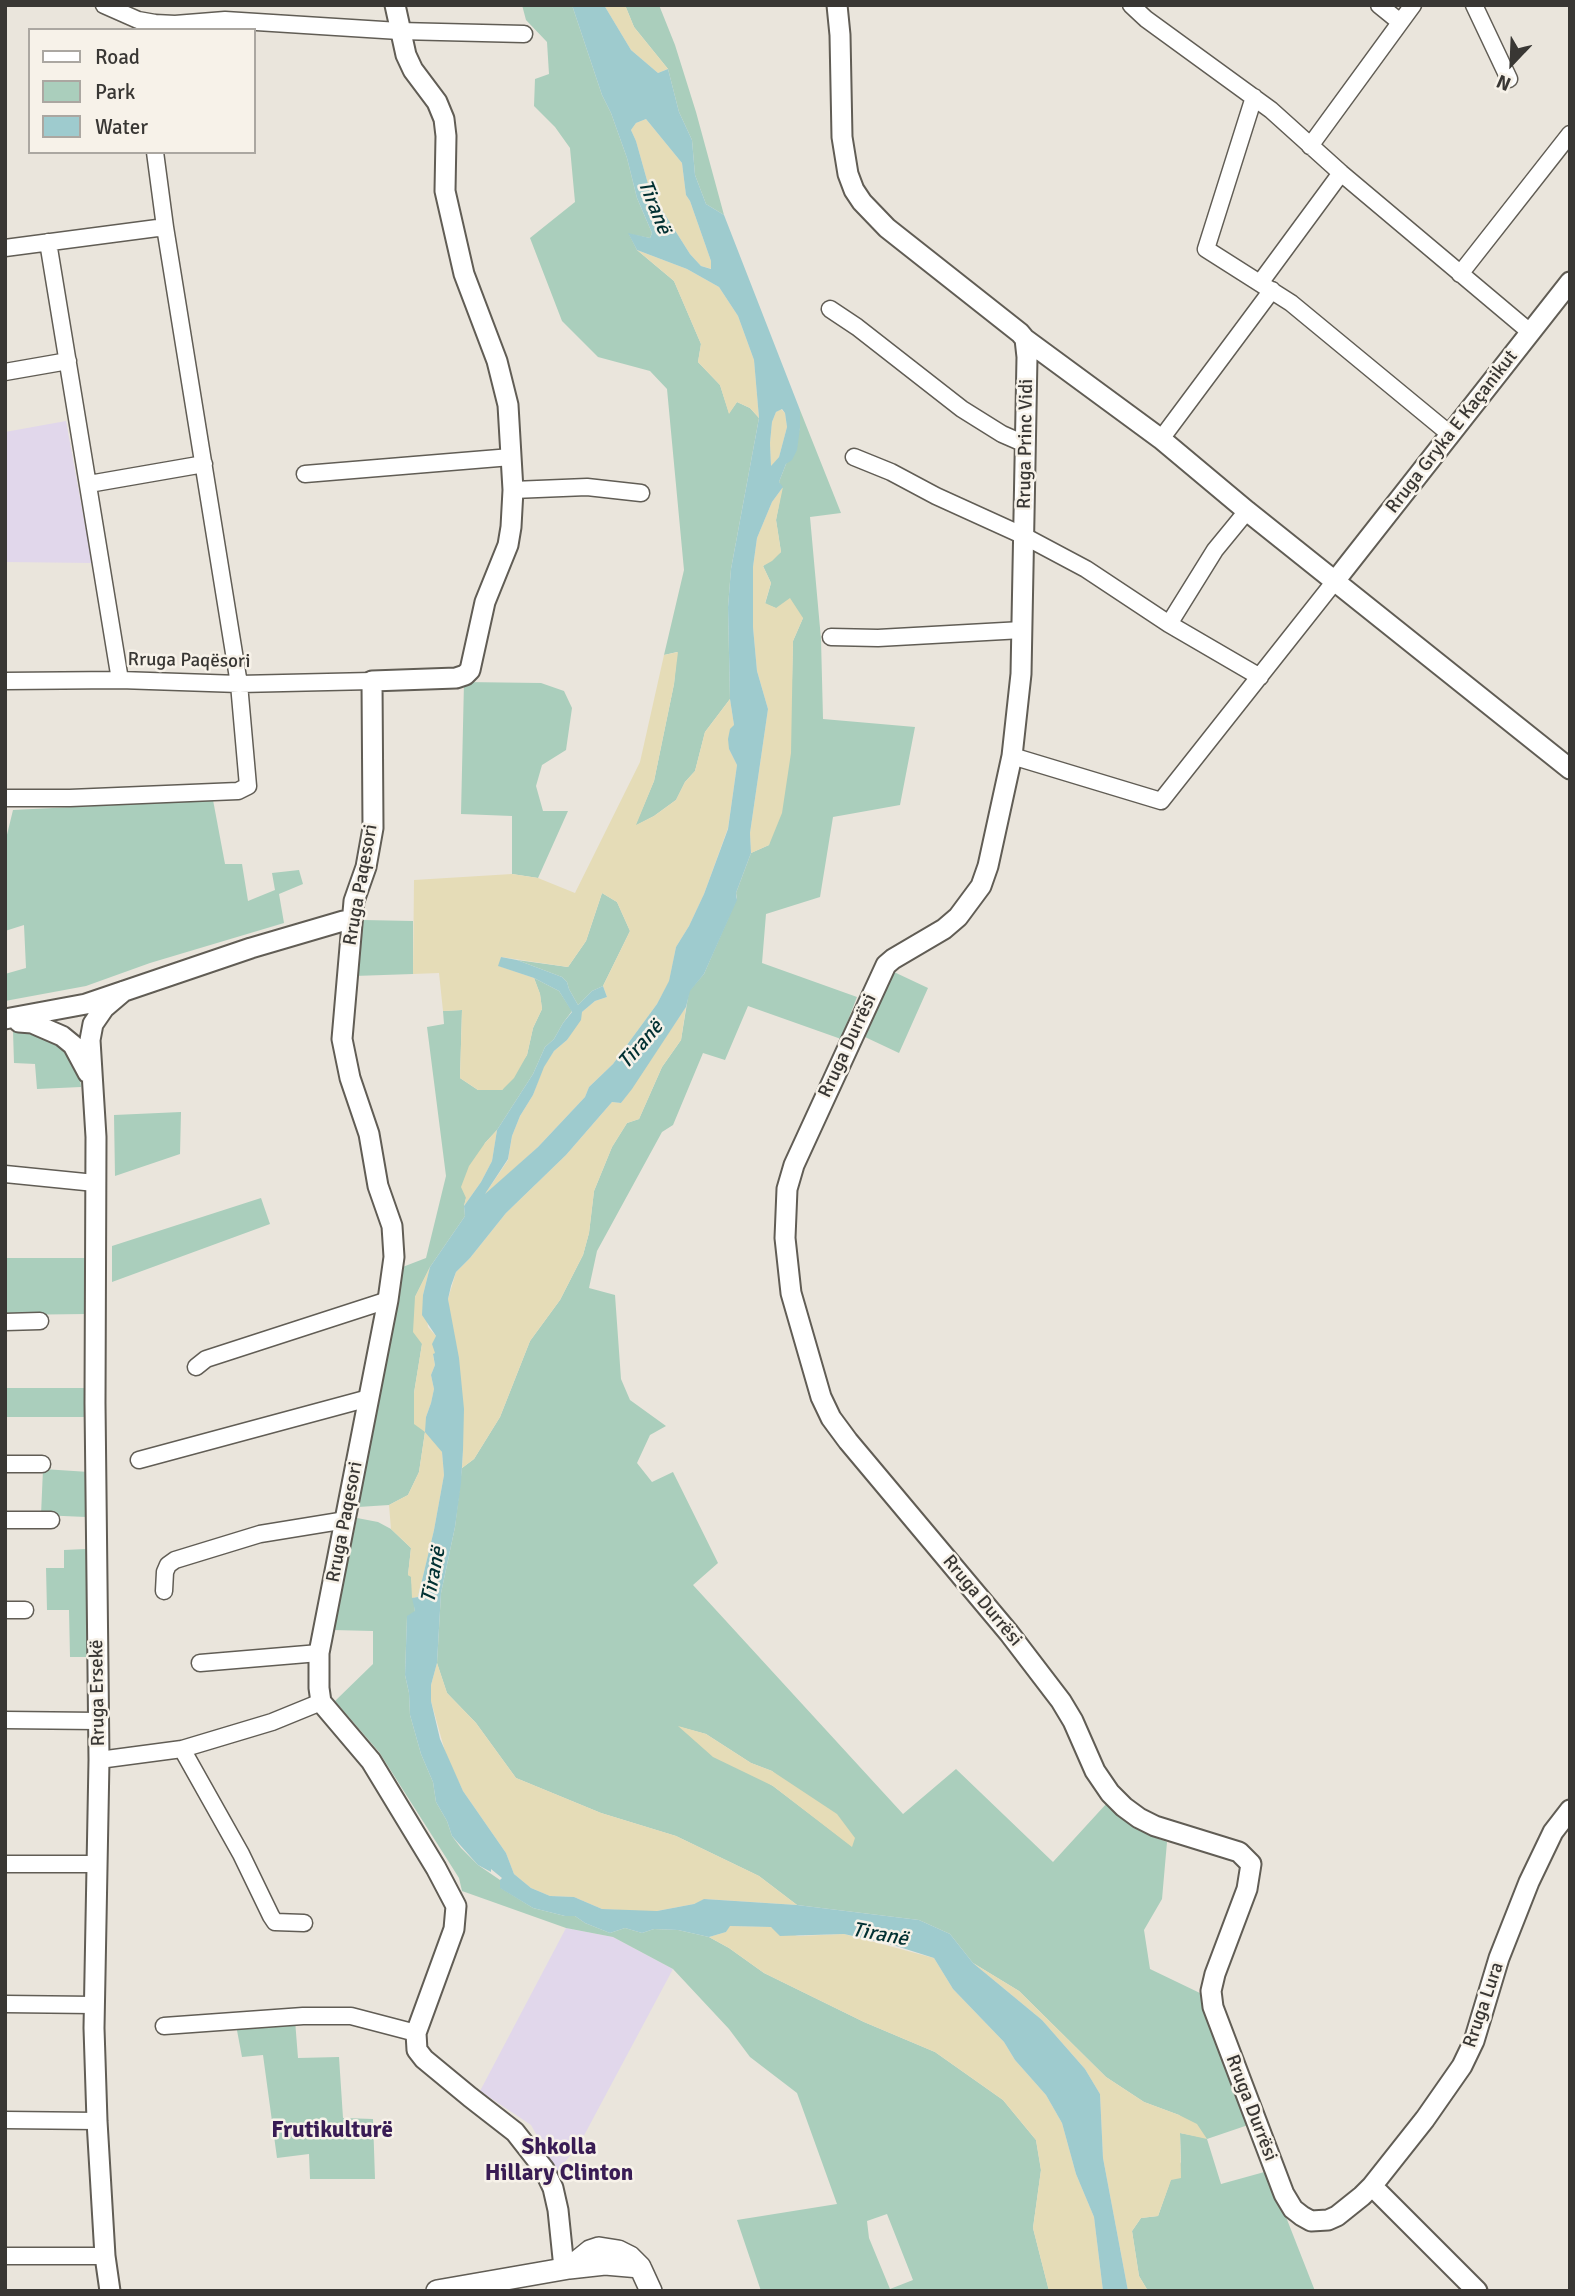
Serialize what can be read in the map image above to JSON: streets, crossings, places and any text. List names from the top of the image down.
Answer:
{
  "streets": {
    "street": [
      "Rruga Gryka E Kaçanikut",
      "Rruga Princ Vidi",
      "Rruga Paqësori",
      "Rruga Paqesori",
      "Rruga Durrësi",
      "Rruga Ersekë",
      "Rruga Lura"
    ]
  },
  "crossings": [
    ["Rruga Princ Vidi", "Rruga Durrësi"],
    ["Rruga Paqësori", "Rruga Paqesori"],
    ["Rruga Durrësi", "Rruga Lura"]
  ],
  "districts": ["Frutikulturë", "Shkolla Hillary Clinton"],
  "water": ["Tiranë"],
  "legend": ["Road", "Park", "Water"],
  "north": "bottom left"
}
